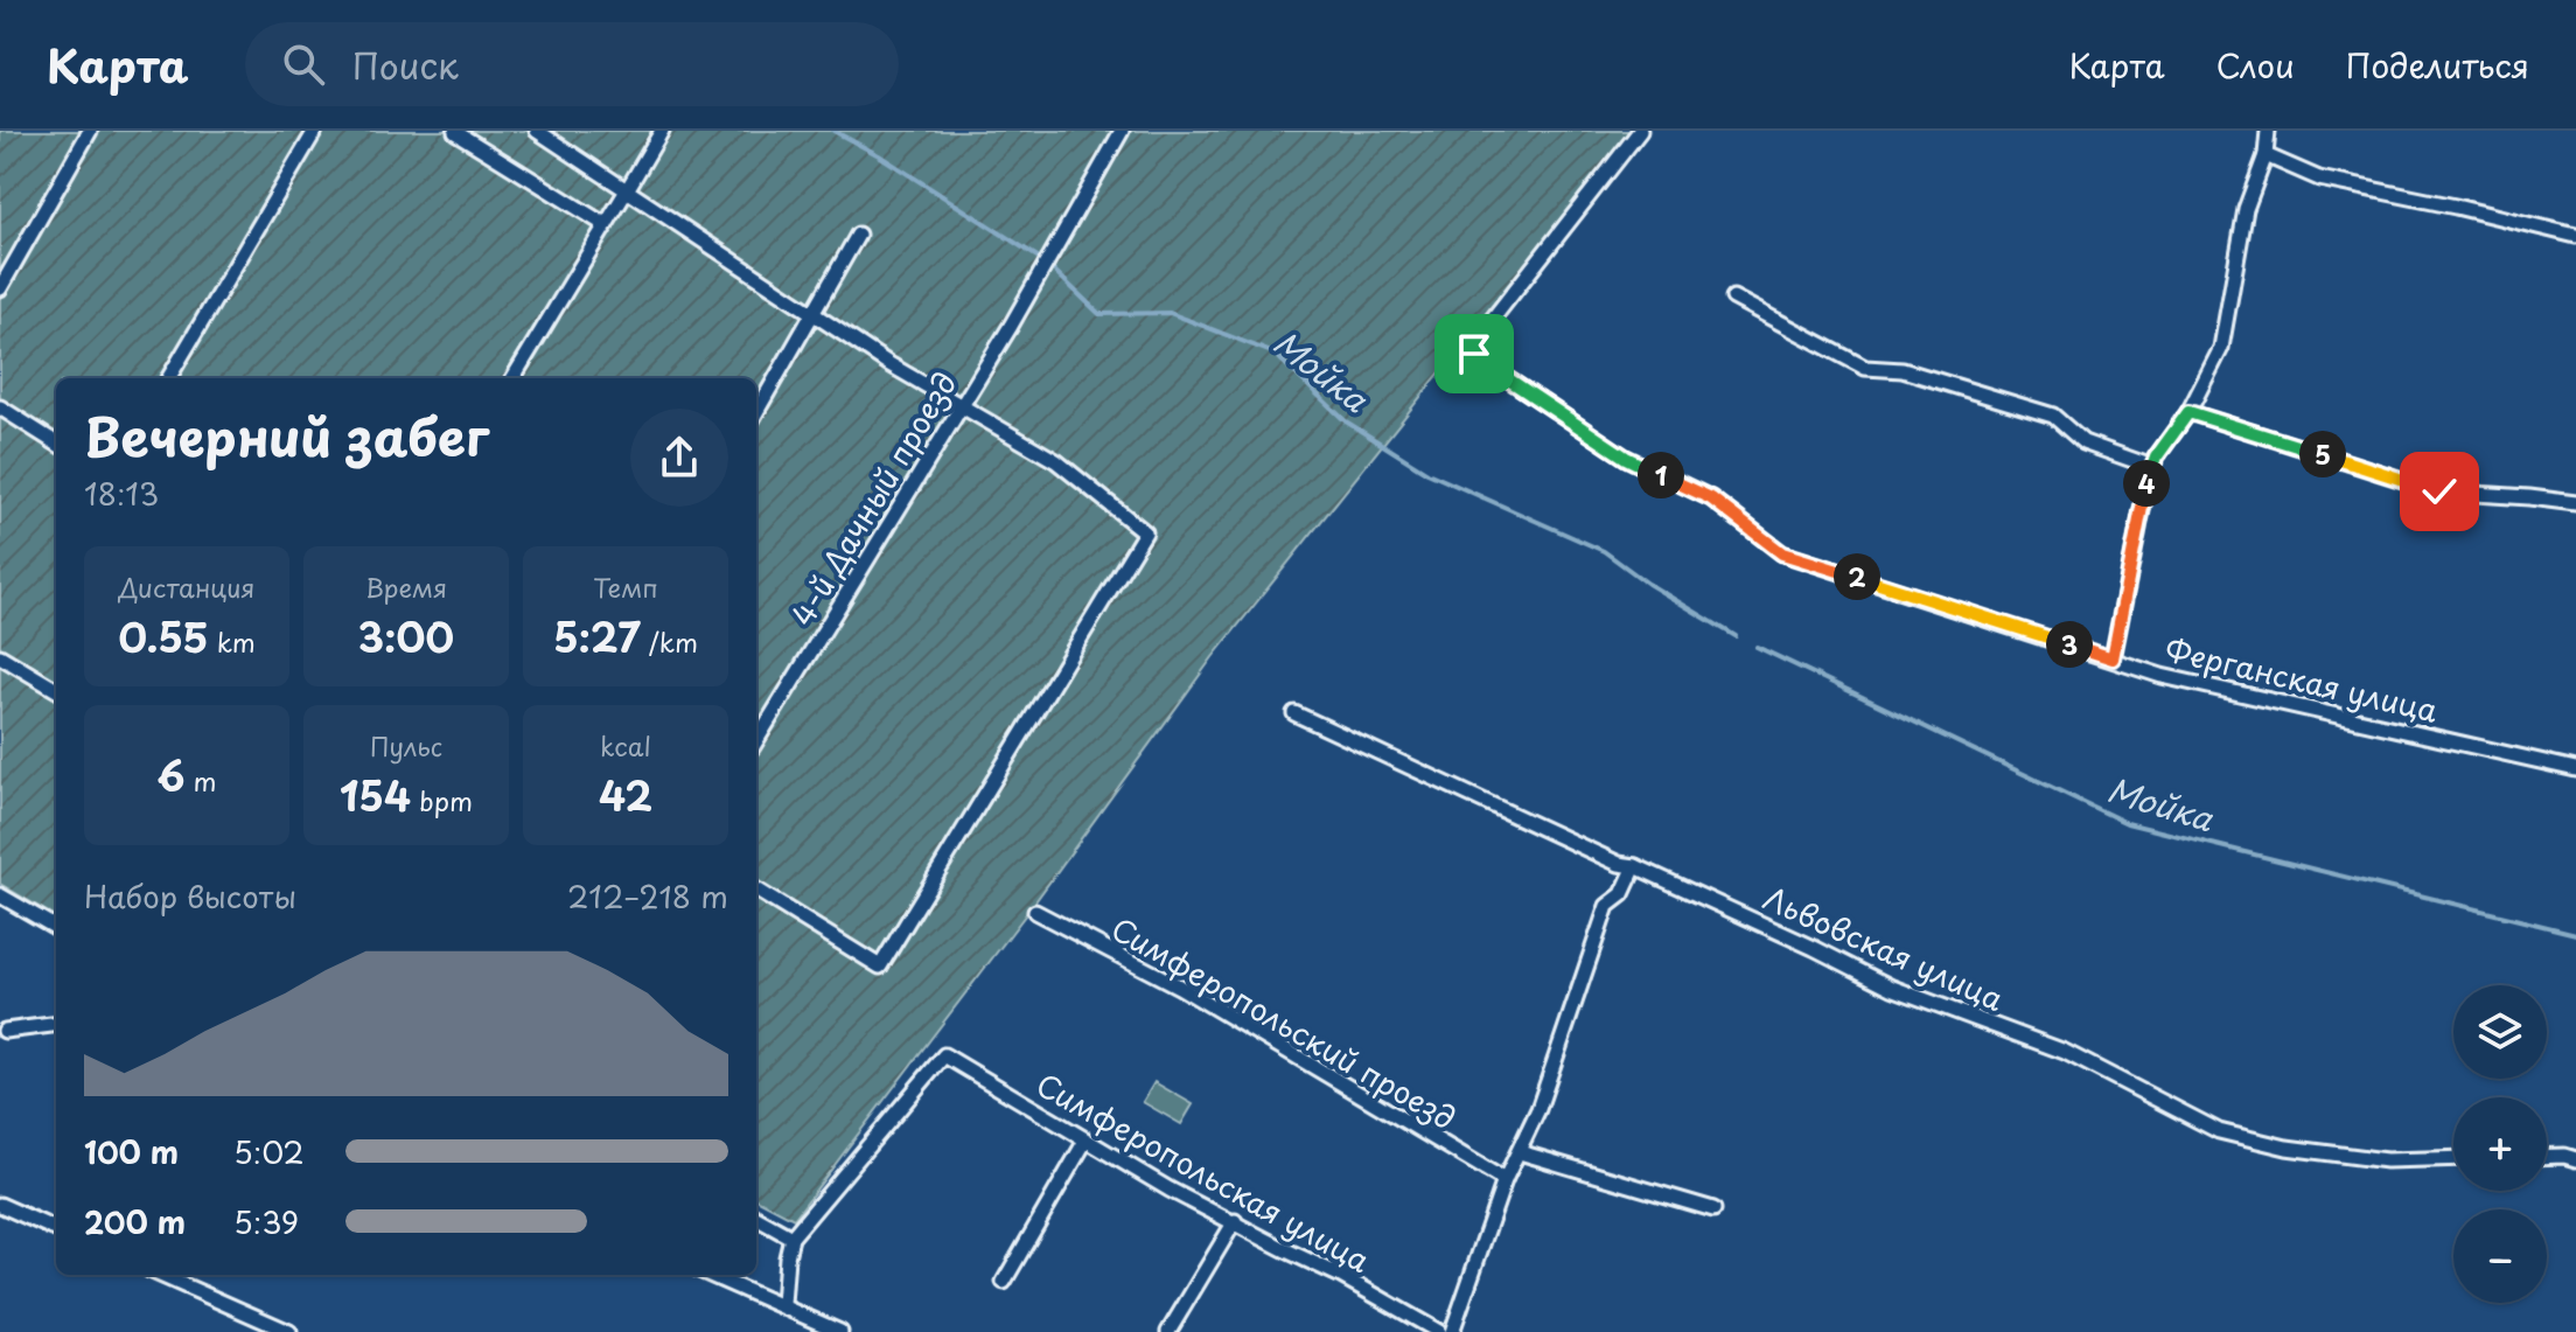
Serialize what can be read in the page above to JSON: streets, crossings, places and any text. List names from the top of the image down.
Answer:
{
  "streets": {
    "street": [
      "4-й Дачный проезд",
      "Ферганская улица",
      "Львовская улица",
      "Симферопольский проезд",
      "Симферопольская улица"
    ]
  },
  "water": ["Мойка"],
  "page": {
    "header": "Карта",
    "search": "Поиск",
    "nav": ["Карта", "Слои", "Поделиться"],
    "heading": ["Вечерний забег", "18:13"],
    "pins": [
      "5",
      "1",
      "4",
      "2",
      "3"
    ],
    "stats": [
      ["Дистанция", "0.55 km"],
      ["Время", "3:00"],
      ["Темп", "5:27 /km"],
      ["6 m"],
      ["Пульс", "154 bpm"],
      ["kcal", "42"]
    ],
    "chart": ["Набор высоты", "212–218 m"],
    "map_buttons": ["+", "−"],
    "list": [
      {
        "name": "100 m",
        "note": "5:02"
      },
      {
        "name": "200 m",
        "note": "5:39"
      }
    ]
  }
}
